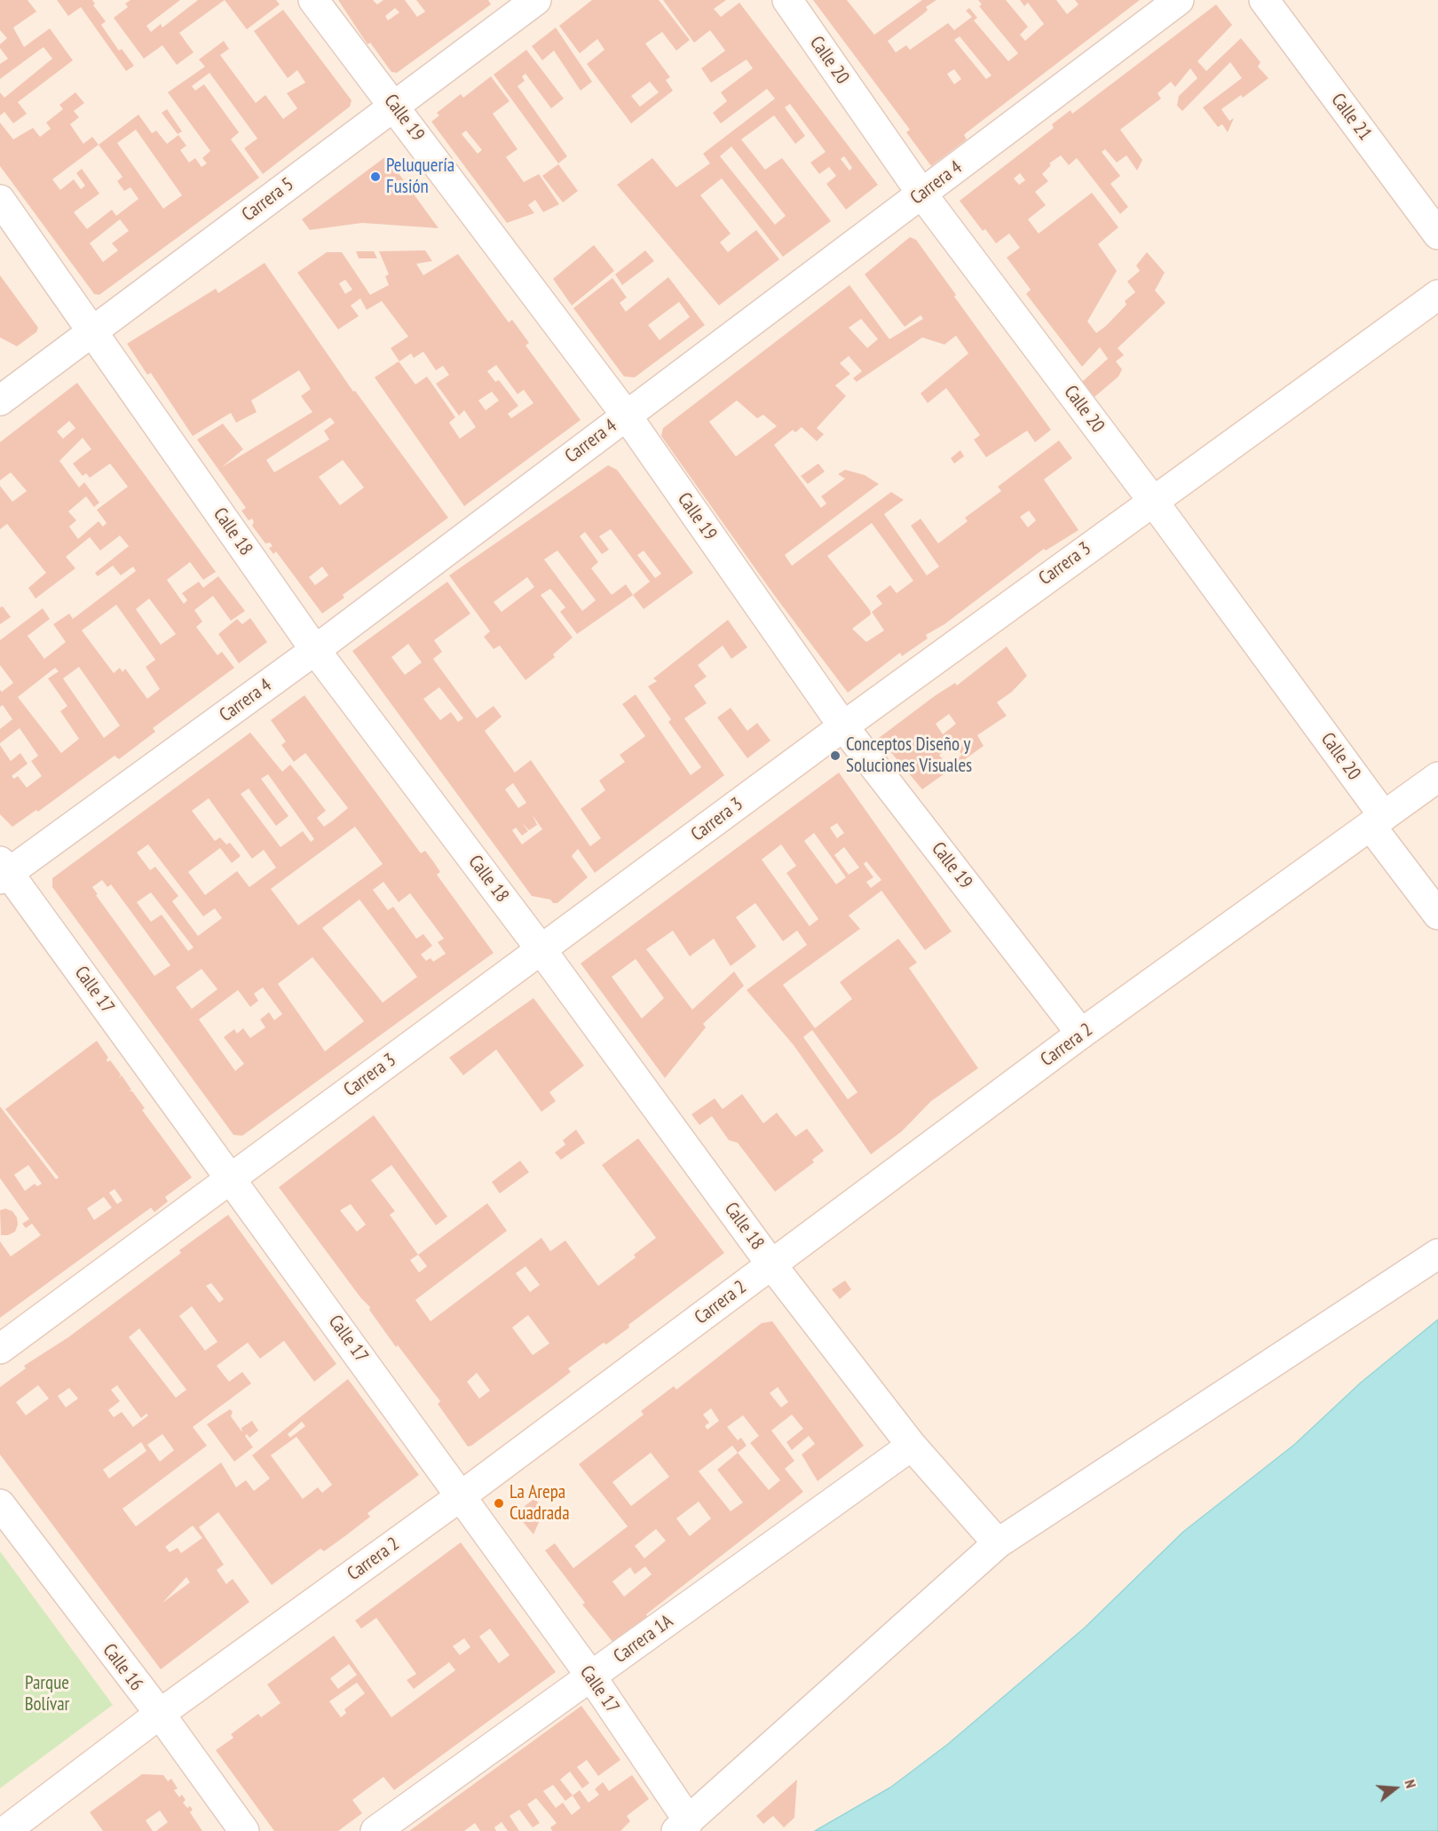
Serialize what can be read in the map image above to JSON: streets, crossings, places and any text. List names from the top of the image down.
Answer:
{
  "streets": {
    "street": [
      "Calle 20",
      "Calle 21",
      "Calle 19",
      "Carrera 4",
      "Carrera 5",
      "Calle 18",
      "Carrera 3",
      "Calle 17",
      "Carrera 2",
      "Carrera 1A",
      "Calle 16"
    ]
  },
  "crossings": [
    ["Calle 20", "Carrera 4"],
    ["Calle 20", "Carrera 3"],
    ["Calle 20", "Carrera 2"],
    ["Calle 19", "Carrera 4"],
    ["Calle 19", "Carrera 5"],
    ["Calle 19", "Carrera 3"],
    ["Calle 19", "Carrera 2"],
    ["Carrera 4", "Calle 18"],
    ["Carrera 4", "Calle 17"],
    ["Carrera 5", "Calle 18"],
    ["Calle 18", "Carrera 3"],
    ["Calle 18", "Carrera 2"],
    ["Calle 18", "Carrera 1A"],
    ["Carrera 3", "Calle 17"],
    ["Calle 17", "Carrera 2"],
    ["Calle 17", "Carrera 1A"],
    ["Carrera 2", "Calle 16"]
  ],
  "parks": ["Parque Bolívar"],
  "places": ["Peluquería Fusión", "Conceptos Diseño y Soluciones Visuales", "La Arepa Cuadrada"],
  "north": "right"
}
